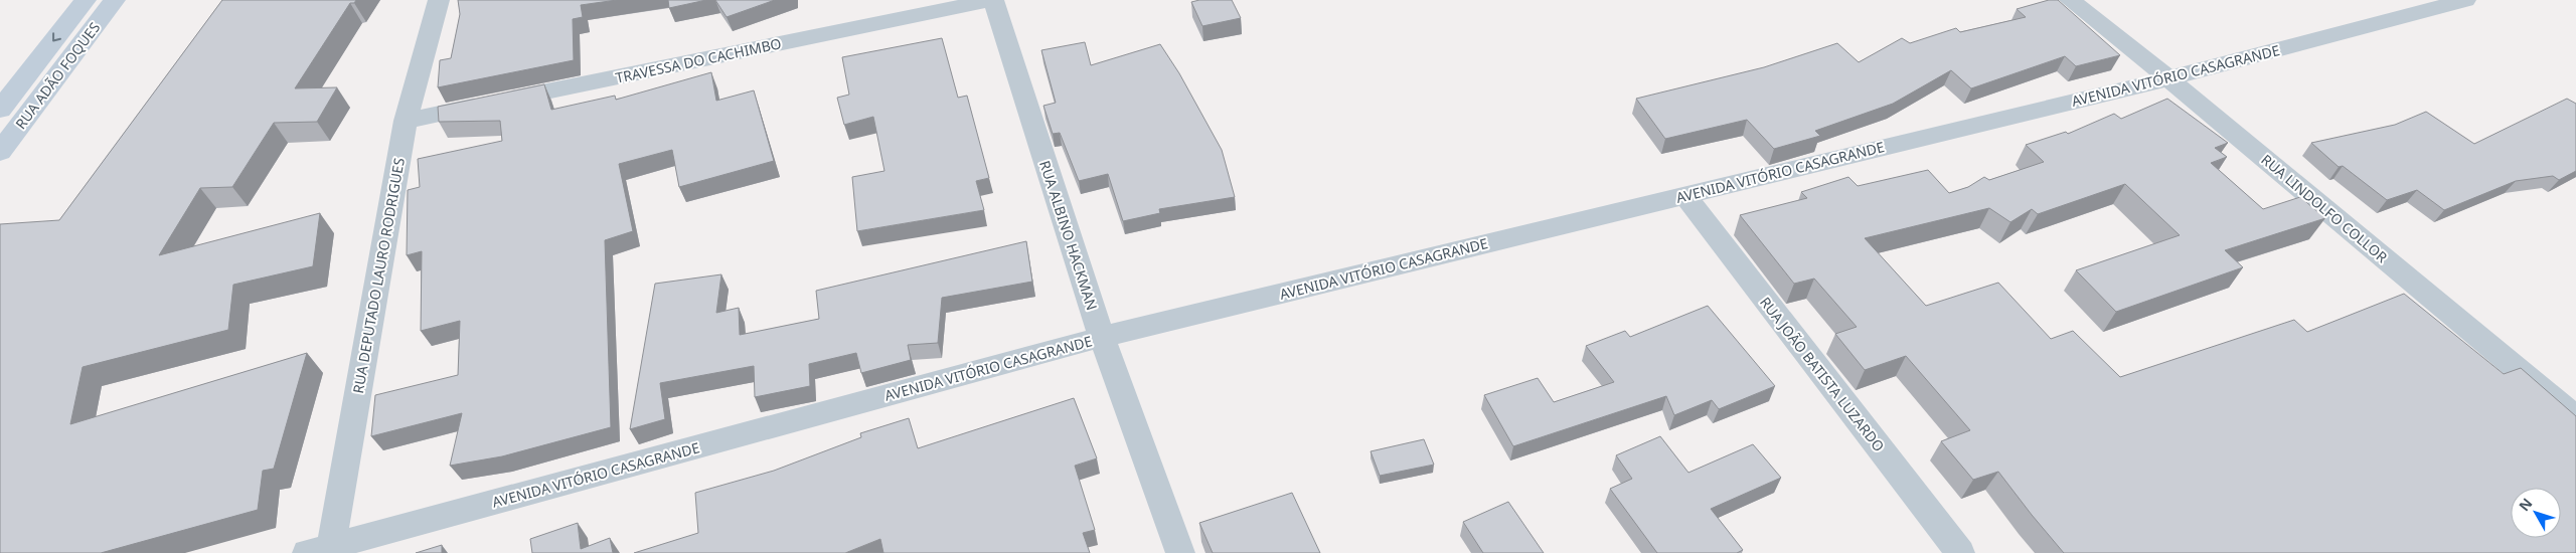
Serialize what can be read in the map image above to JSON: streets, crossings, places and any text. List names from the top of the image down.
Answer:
{
  "streets": {
    "main road": ["RUA ADÃO FOQUES"],
    "street": [
      "TRAVESSA DO CACHIMBO",
      "AVENIDA VITÓRIO CASAGRANDE",
      "RUA LINDOLFO COLLOR",
      "RUA ALBINO HACKMAN",
      "RUA DEPUTADO LAURO RODRIGUES",
      "RUA JOÃO BATISTA LUZARDO"
    ]
  },
  "crossings": [
    ["TRAVESSA DO CACHIMBO", "RUA ALBINO HACKMAN"],
    ["TRAVESSA DO CACHIMBO", "RUA DEPUTADO LAURO RODRIGUES"],
    ["AVENIDA VITÓRIO CASAGRANDE", "RUA LINDOLFO COLLOR"],
    ["AVENIDA VITÓRIO CASAGRANDE", "RUA ALBINO HACKMAN"],
    ["AVENIDA VITÓRIO CASAGRANDE", "RUA DEPUTADO LAURO RODRIGUES"],
    ["AVENIDA VITÓRIO CASAGRANDE", "RUA JOÃO BATISTA LUZARDO"]
  ],
  "north": "top left"
}
